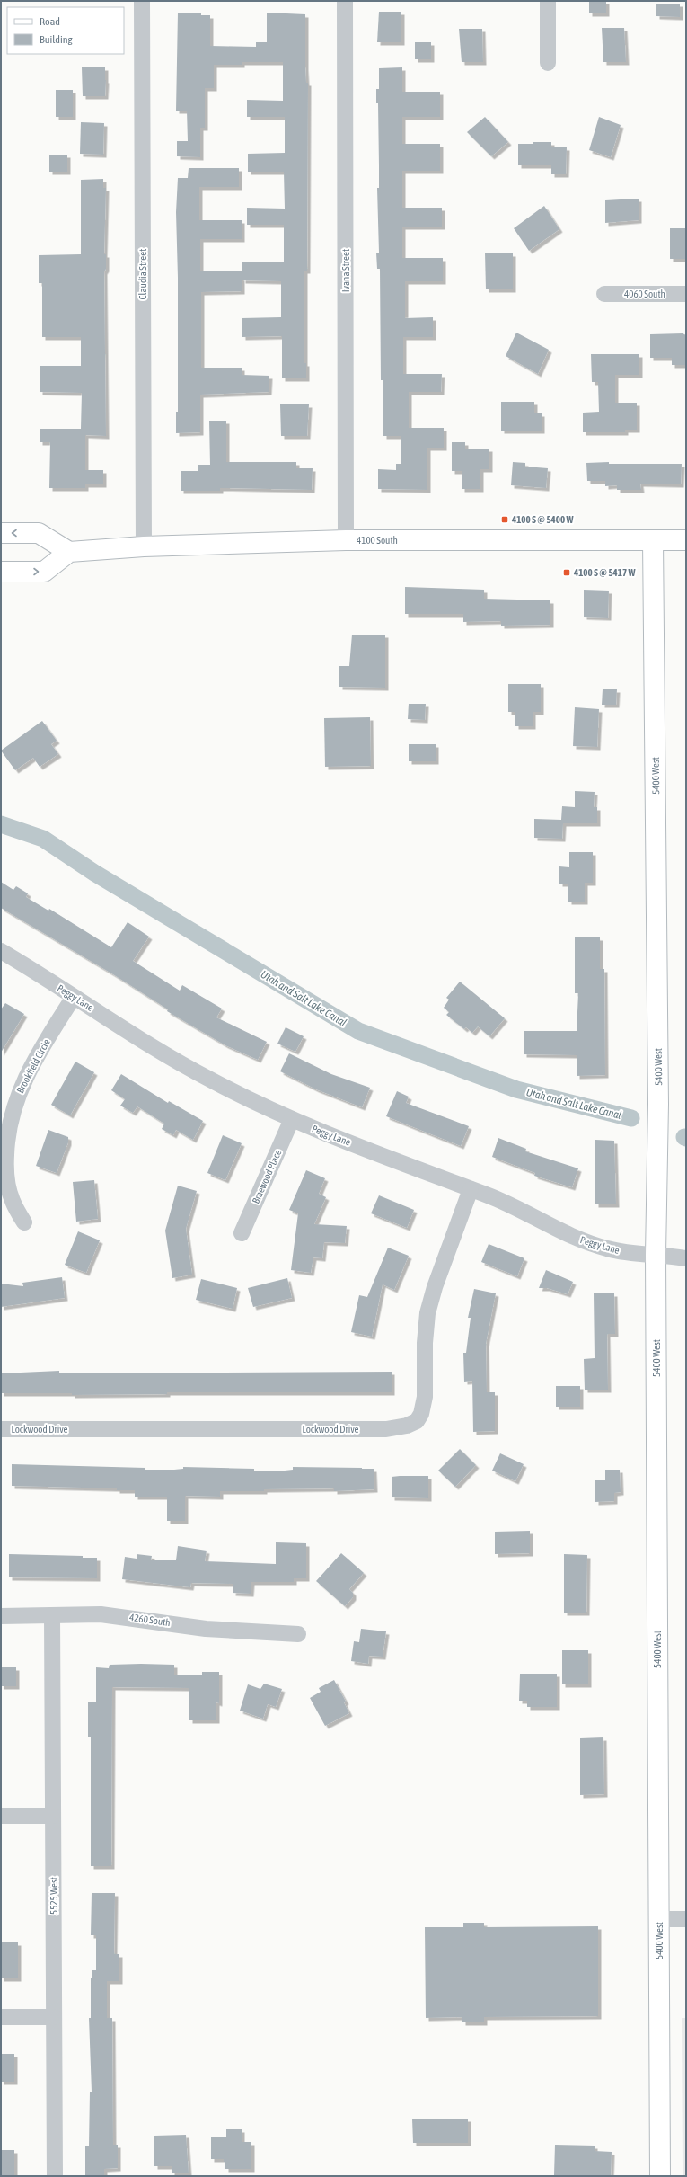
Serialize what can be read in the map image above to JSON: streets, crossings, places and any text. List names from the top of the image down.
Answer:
{
  "streets": {
    "street": [
      "Ivana Street",
      "Claudia Street",
      "4060 South",
      "4100 South",
      "5400 West",
      "Peggy Lane",
      "Brookfield Circle",
      "Braewood Place",
      "Lockwood Drive",
      "4260 South",
      "5525 West"
    ]
  },
  "crossings": [
    ["Ivana Street", "4100 South"],
    ["Claudia Street", "4100 South"],
    ["4100 South", "5400 West"],
    ["5400 West", "Peggy Lane"],
    ["Peggy Lane", "Brookfield Circle"],
    ["Peggy Lane", "Braewood Place"],
    ["Peggy Lane", "Lockwood Drive"],
    ["4260 South", "5525 West"]
  ],
  "water": ["Utah and Salt Lake Canal"],
  "places": {
    "transit": ["4100 S @ 5400 W", "4100 S @ 5417 W"]
  },
  "legend": ["Road", "Building"]
}
